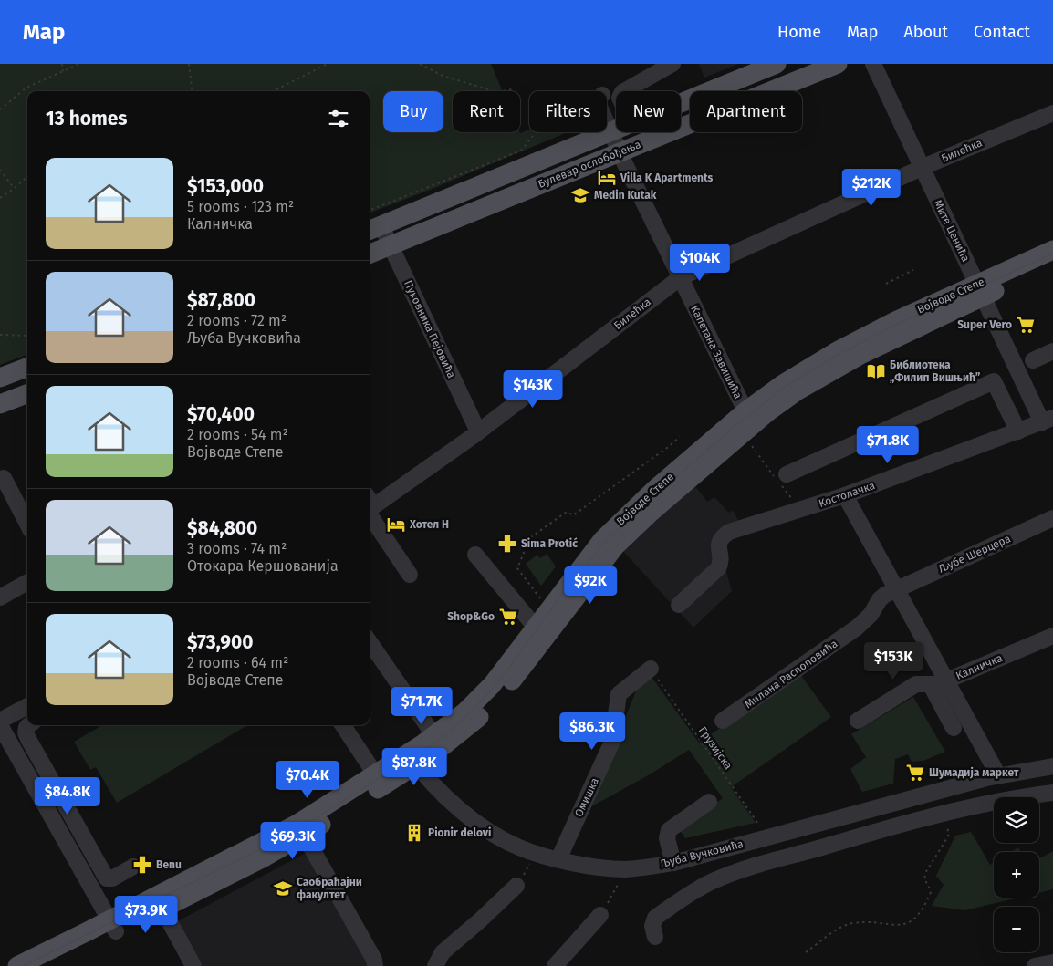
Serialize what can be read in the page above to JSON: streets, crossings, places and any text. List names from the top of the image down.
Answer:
{
  "streets": {
    "main road": ["Булевар ослобођења", "Војводе Степе"],
    "street": [
      "Билећка",
      "Мите Ценића",
      "Пуковника Пејовића",
      "Капетана Завишића",
      "Костолачка",
      "Љубе Шерцера",
      "Калничка",
      "Милана Распоповића",
      "Омишка",
      "Љуба Вучковића"
    ],
    "path": ["Грузијска"]
  },
  "crossings": [
    ["Билећка", "Мите Ценића"],
    ["Билећка", "Пуковника Пејовића"],
    ["Билећка", "Капетана Завишића"],
    ["Булевар ослобођења", "Пуковника Пејовића"],
    ["Булевар ослобођења", "Капетана Завишића"],
    ["Мите Ценића", "Војводе Степе"],
    ["Мите Ценића", "Костолачка"],
    ["Војводе Степе", "Капетана Завишића"],
    ["Војводе Степе", "Љуба Вучковића"],
    ["Љубе Шерцера", "Милана Распоповића"],
    ["Грузијска", "Омишка"],
    ["Грузијска", "Љуба Вучковића"],
    ["Омишка", "Љуба Вучковића"]
  ],
  "places": {
    "hotel": ["Villa K Apartments", "Хотел Н"],
    "school or university": ["Medin Kutak", "Саобраћајни факултет"],
    "supermarket": ["Super Vero", "Shop&Go", "Шумадија маркет"],
    "library": ["Библиотека „Филип Вишњић”"],
    "pharmacy": ["Sima Protić", "Benu"],
    "building": ["Pionir delovi"]
  },
  "page": {
    "header": "Map",
    "nav": [
      "Home",
      "Map",
      "About",
      "Contact"
    ],
    "chip": [
      "Buy",
      "Rent",
      "Filters",
      "New",
      "Apartment"
    ],
    "heading": "13 homes",
    "list": [
      {
        "name": "$153,000",
        "note": "5 rooms · 123 m² · Калничка"
      },
      {
        "name": "$87,800",
        "note": "2 rooms · 72 m² · Љуба Вучковића"
      },
      {
        "name": "$70,400",
        "note": "2 rooms · 54 m² · Војводе Степе"
      },
      {
        "name": "$84,800",
        "note": "3 rooms · 74 m² · Отокара Кершованија"
      },
      {
        "name": "$73,900",
        "note": "2 rooms · 64 m² · Војводе Степе"
      }
    ],
    "price": [
      "$212K",
      "$104K",
      "$143K",
      "$71.8K",
      "$92K",
      "$153K",
      "$71.7K",
      "$86.3K",
      "$87.8K",
      "$70.4K",
      "$84.8K",
      "$69.3K",
      "$73.9K"
    ],
    "map_buttons": ["+", "−"]
  }
}
